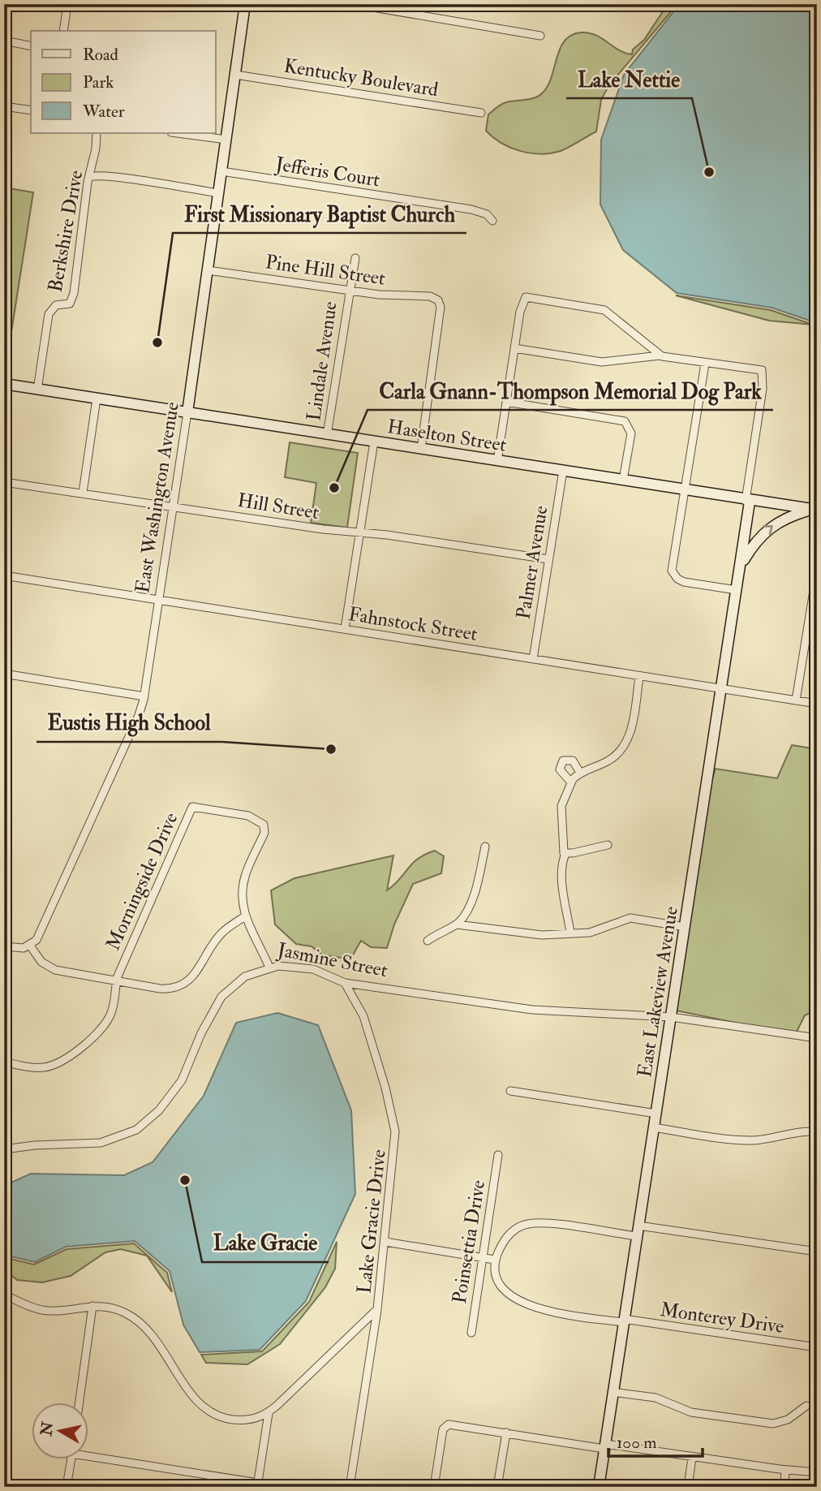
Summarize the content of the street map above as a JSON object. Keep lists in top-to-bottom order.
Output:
{
  "streets": {
    "street": [
      "Kentucky Boulevard",
      "Jefferis Court",
      "Berkshire Drive",
      "Pine Hill Street",
      "Lindale Avenue",
      "Haselton Street",
      "East Washington Avenue",
      "Hill Street",
      "Palmer Avenue",
      "Fahnstock Street",
      "Morningside Drive",
      "Jasmine Street",
      "East Lakeview Avenue",
      "Lake Gracie Drive",
      "Poinsettia Drive",
      "Monterey Drive"
    ]
  },
  "crossings": [
    ["Kentucky Boulevard", "East Washington Avenue"],
    ["Jefferis Court", "East Washington Avenue"],
    ["Berkshire Drive", "Haselton Street"],
    ["Pine Hill Street", "Lindale Avenue"],
    ["Pine Hill Street", "Haselton Street"],
    ["Pine Hill Street", "East Washington Avenue"],
    ["Lindale Avenue", "Haselton Street"],
    ["Haselton Street", "East Washington Avenue"],
    ["Haselton Street", "Palmer Avenue"],
    ["Haselton Street", "East Lakeview Avenue"],
    ["East Washington Avenue", "Hill Street"],
    ["East Washington Avenue", "Fahnstock Street"],
    ["Hill Street", "Palmer Avenue"],
    ["Palmer Avenue", "Fahnstock Street"],
    ["Fahnstock Street", "East Lakeview Avenue"],
    ["Morningside Drive", "Jasmine Street"],
    ["Jasmine Street", "East Lakeview Avenue"],
    ["Jasmine Street", "Lake Gracie Drive"],
    ["East Lakeview Avenue", "Monterey Drive"]
  ],
  "places": [
    "Lake Nettie",
    "First Missionary Baptist Church",
    "Carla Gnann-Thompson Memorial Dog Park",
    "Eustis High School",
    "Lake Gracie"
  ],
  "legend": ["Road", "Park", "Water"],
  "scale_bar": "100 m",
  "north": "left"
}
